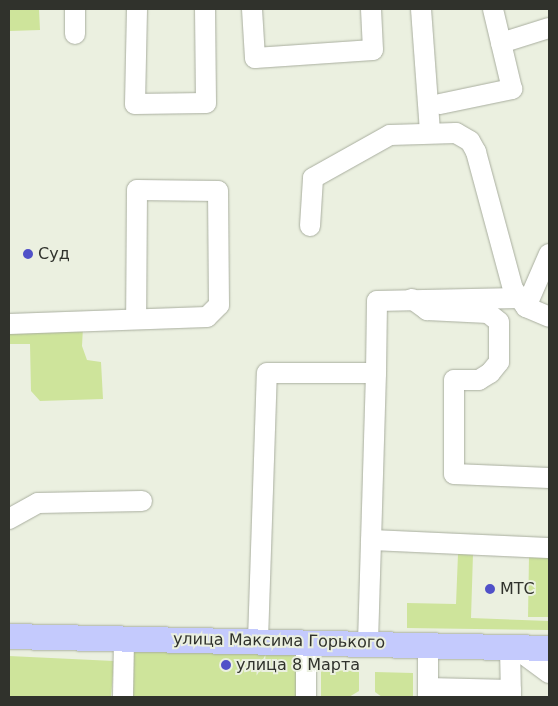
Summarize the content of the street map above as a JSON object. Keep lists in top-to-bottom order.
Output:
{
  "streets": {
    "main road": ["улица Максима Горького"]
  },
  "places": ["Суд", "МТС", "улица 8 Марта"]
}
